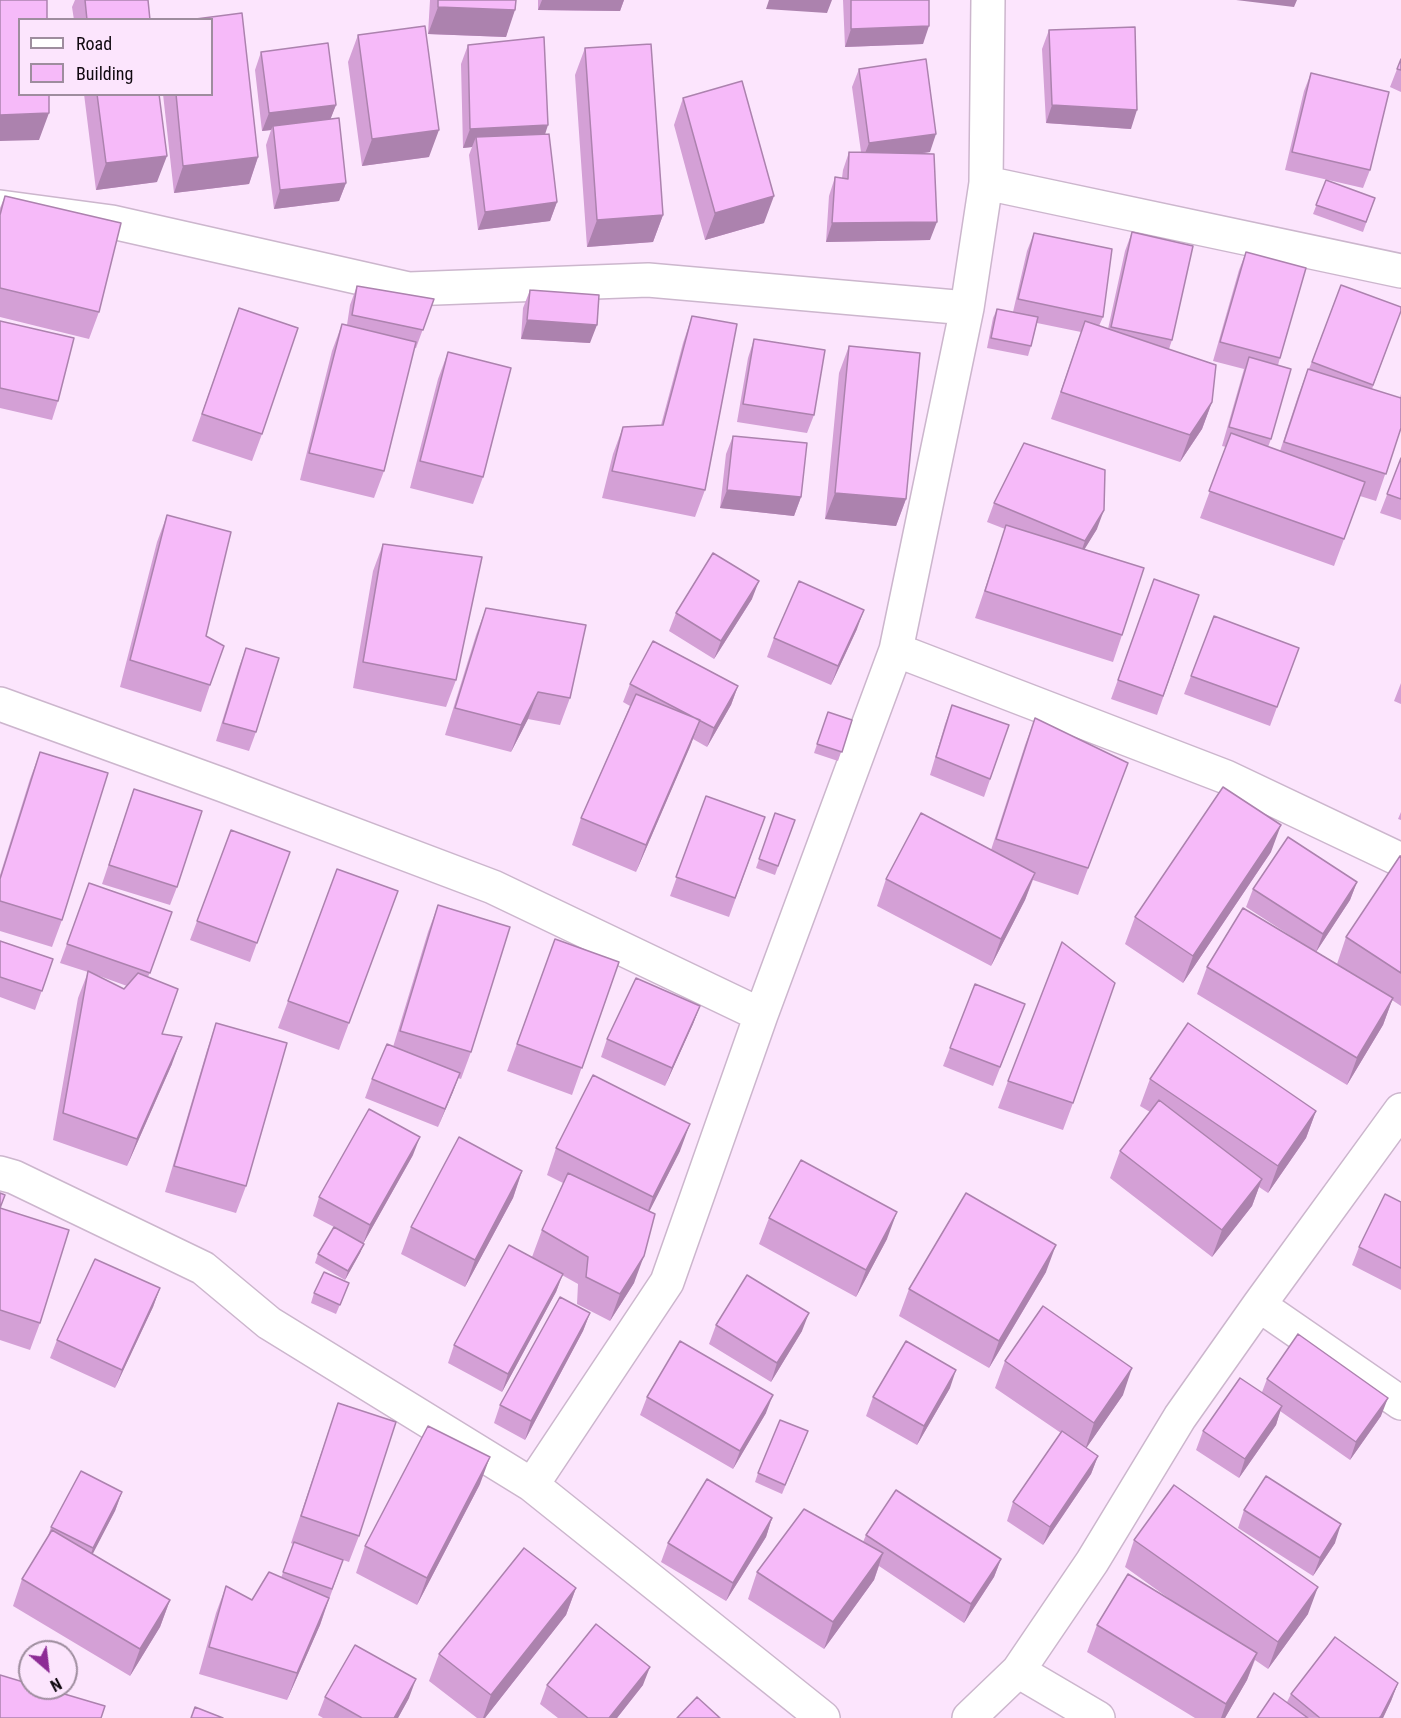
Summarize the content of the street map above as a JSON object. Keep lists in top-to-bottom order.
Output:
{
  "legend": ["Road", "Building"],
  "north": "bottom right"
}
